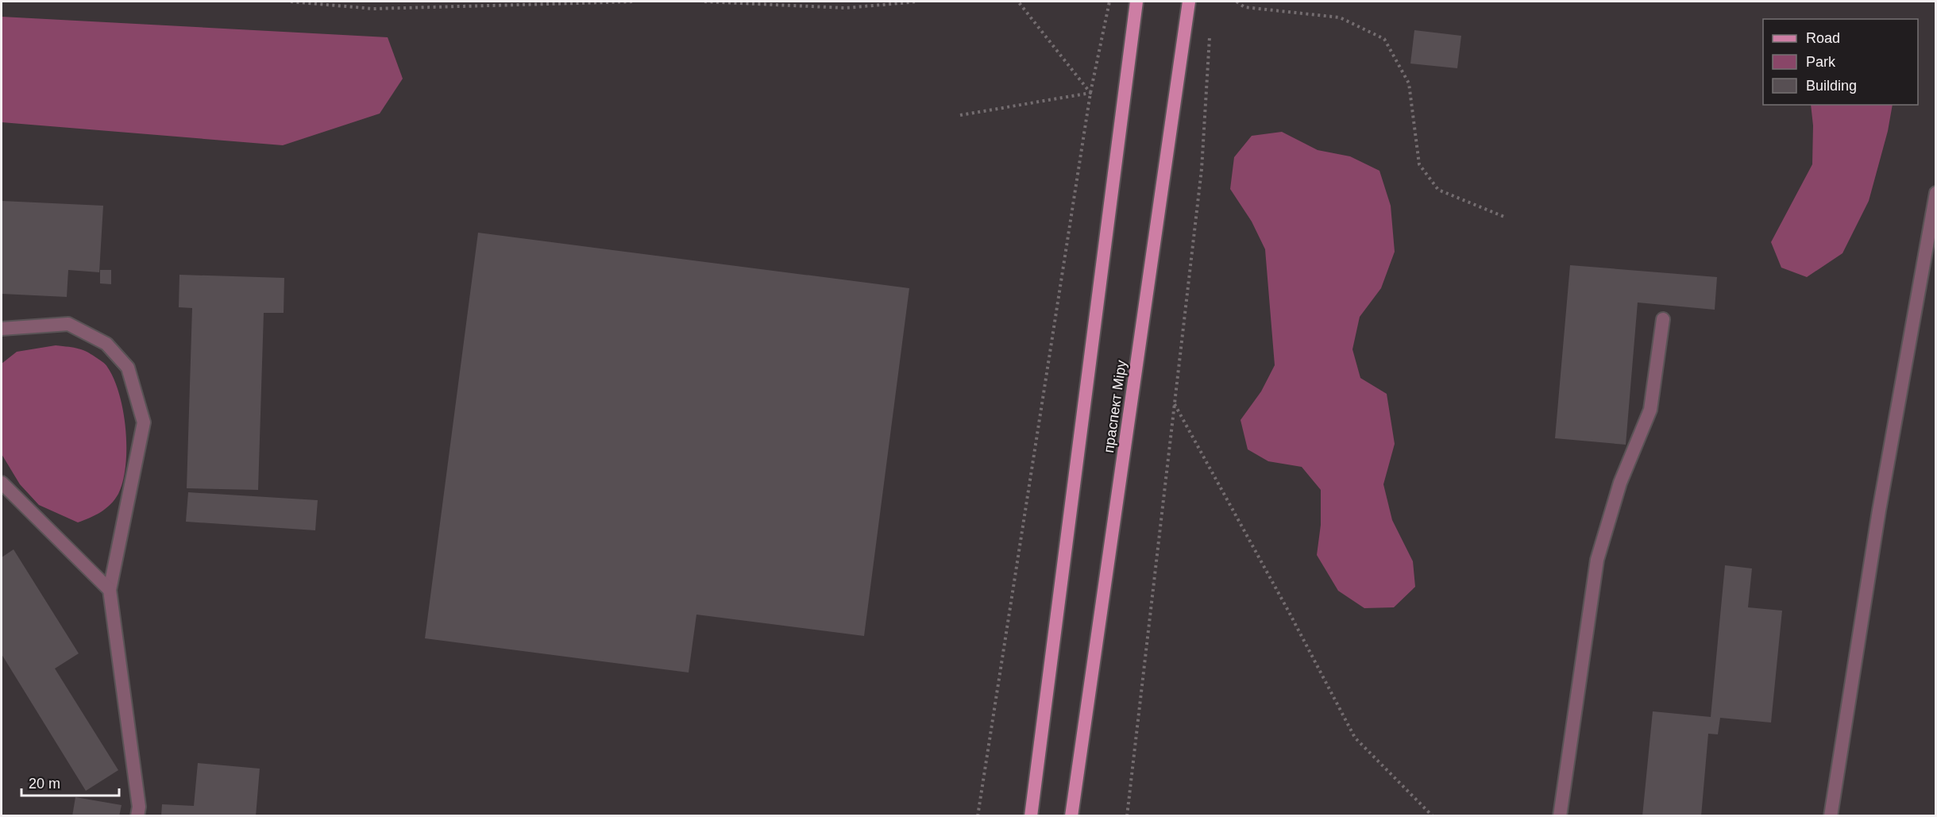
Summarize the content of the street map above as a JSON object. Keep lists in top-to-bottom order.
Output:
{
  "streets": {
    "main road": ["праспект Міру"]
  },
  "legend": ["Road", "Park", "Building"],
  "scale_bar": "20 m"
}
